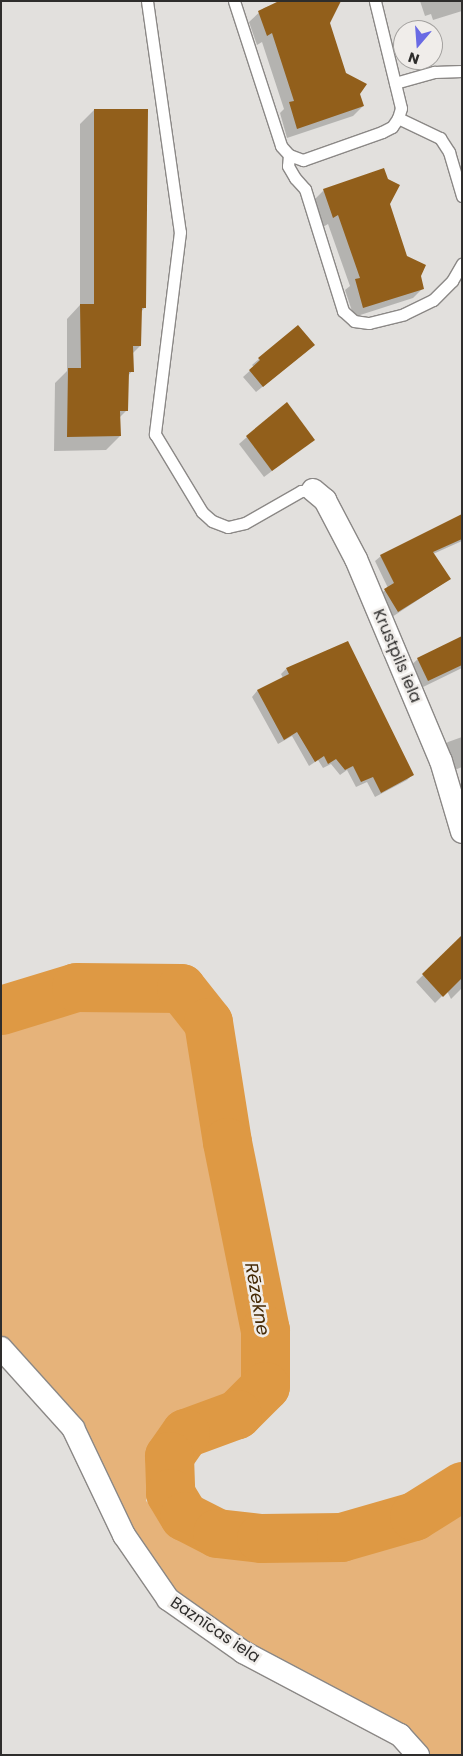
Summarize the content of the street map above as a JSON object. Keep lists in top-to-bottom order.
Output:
{
  "streets": {
    "street": ["Krustpils iela", "Baznīcas iela"]
  },
  "water": ["Rēzekne"],
  "north": "bottom"
}
